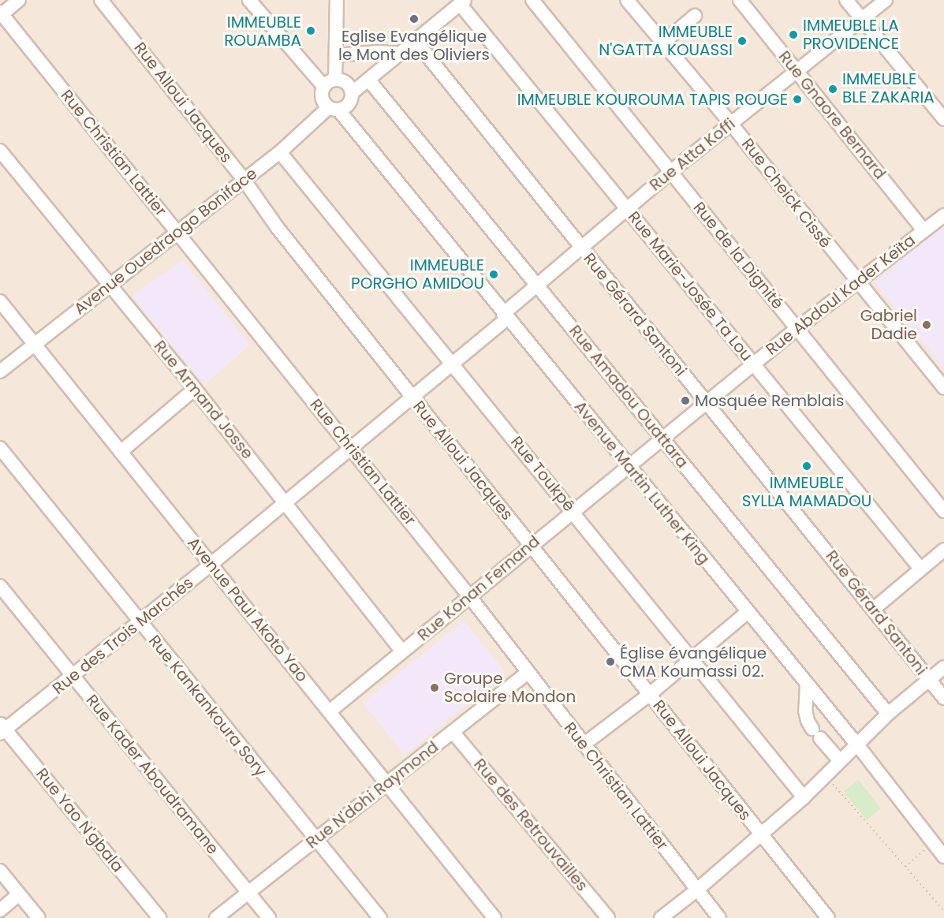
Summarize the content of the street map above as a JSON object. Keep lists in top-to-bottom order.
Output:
{
  "streets": {
    "street": [
      "Rue Alloui Jacques",
      "Rue Gnaore Bernard",
      "Rue Christian Lattier",
      "Rue Atta Koffi",
      "Rue Cheick Cissé",
      "Avenue Ouedraogo Boniface",
      "Rue de la Dignité",
      "Rue Marie-Josée Ta Lou",
      "Rue Abdoul Kader Keïta",
      "Rue Gérard Santoni",
      "Rue Amadou Ouattara",
      "Rue Armand Josse",
      "Rue Toukpê",
      "Avenue Martin Luther King",
      "Rue Konan Fernand",
      "Avenue Paul Akoto Yao",
      "Rue des Trois Marchés",
      "Rue Kankankoura Sory",
      "Rue Kader Aboudramane",
      "Rue N'dohi Raymond",
      "Rue Yao N'gbala",
      "Rue des Retrouvailles"
    ]
  },
  "crossings": [
    ["Rue Alloui Jacques", "Avenue Ouedraogo Boniface"],
    ["Rue Alloui Jacques", "Rue Konan Fernand"],
    ["Rue Alloui Jacques", "Rue des Trois Marchés"],
    ["Rue Gnaore Bernard", "Rue Atta Koffi"],
    ["Rue Gnaore Bernard", "Rue Abdoul Kader Keïta"],
    ["Rue Christian Lattier", "Avenue Ouedraogo Boniface"],
    ["Rue Christian Lattier", "Rue Konan Fernand"],
    ["Rue Christian Lattier", "Rue des Trois Marchés"],
    ["Rue Christian Lattier", "Rue N'dohi Raymond"],
    ["Rue Atta Koffi", "Rue Cheick Cissé"],
    ["Rue Atta Koffi", "Rue de la Dignité"],
    ["Rue Atta Koffi", "Rue Marie-Josée Ta Lou"],
    ["Rue Atta Koffi", "Rue Gérard Santoni"],
    ["Rue Atta Koffi", "Rue Amadou Ouattara"],
    ["Rue Atta Koffi", "Avenue Martin Luther King"],
    ["Rue Atta Koffi", "Rue des Trois Marchés"],
    ["Rue Cheick Cissé", "Rue Abdoul Kader Keïta"],
    ["Avenue Ouedraogo Boniface", "Rue Armand Josse"],
    ["Avenue Ouedraogo Boniface", "Rue Toukpê"],
    ["Avenue Ouedraogo Boniface", "Avenue Martin Luther King"],
    ["Avenue Ouedraogo Boniface", "Avenue Paul Akoto Yao"],
    ["Rue de la Dignité", "Rue Abdoul Kader Keïta"],
    ["Rue Marie-Josée Ta Lou", "Rue Abdoul Kader Keïta"],
    ["Rue Abdoul Kader Keïta", "Rue Gérard Santoni"],
    ["Rue Abdoul Kader Keïta", "Rue Amadou Ouattara"],
    ["Rue Abdoul Kader Keïta", "Avenue Martin Luther King"],
    ["Rue Abdoul Kader Keïta", "Rue Konan Fernand"],
    ["Rue Armand Josse", "Rue Konan Fernand"],
    ["Rue Armand Josse", "Rue des Trois Marchés"],
    ["Rue Toukpê", "Rue Konan Fernand"],
    ["Rue Toukpê", "Rue des Trois Marchés"],
    ["Avenue Martin Luther King", "Rue Konan Fernand"],
    ["Avenue Martin Luther King", "Rue des Trois Marchés"],
    ["Rue Konan Fernand", "Avenue Paul Akoto Yao"],
    ["Avenue Paul Akoto Yao", "Rue des Trois Marchés"],
    ["Avenue Paul Akoto Yao", "Rue N'dohi Raymond"],
    ["Rue des Trois Marchés", "Rue Kankankoura Sory"],
    ["Rue des Trois Marchés", "Rue Kader Aboudramane"],
    ["Rue des Trois Marchés", "Rue Yao N'gbala"],
    ["Rue Kankankoura Sory", "Rue N'dohi Raymond"],
    ["Rue Kader Aboudramane", "Rue N'dohi Raymond"],
    ["Rue N'dohi Raymond", "Rue des Retrouvailles"]
  ],
  "places": [
    "Eglise Evangélique le Mont des Oliviers",
    "IMMEUBLE ROUAMBA",
    "IMMEUBLE LA PROVIDENCE",
    "IMMEUBLE N'GATTA KOUASSI",
    "IMMEUBLE BLE ZAKARIA",
    "IMMEUBLE KOUROUMA TAPIS ROUGE",
    "IMMEUBLE PORGHO AMIDOU",
    "Gabriel Dadie",
    "Mosquée Remblais",
    "IMMEUBLE SYLLA MAMADOU",
    "Église évangélique CMA Koumassi 02.",
    "Groupe Scolaire Mondon"
  ]
}
